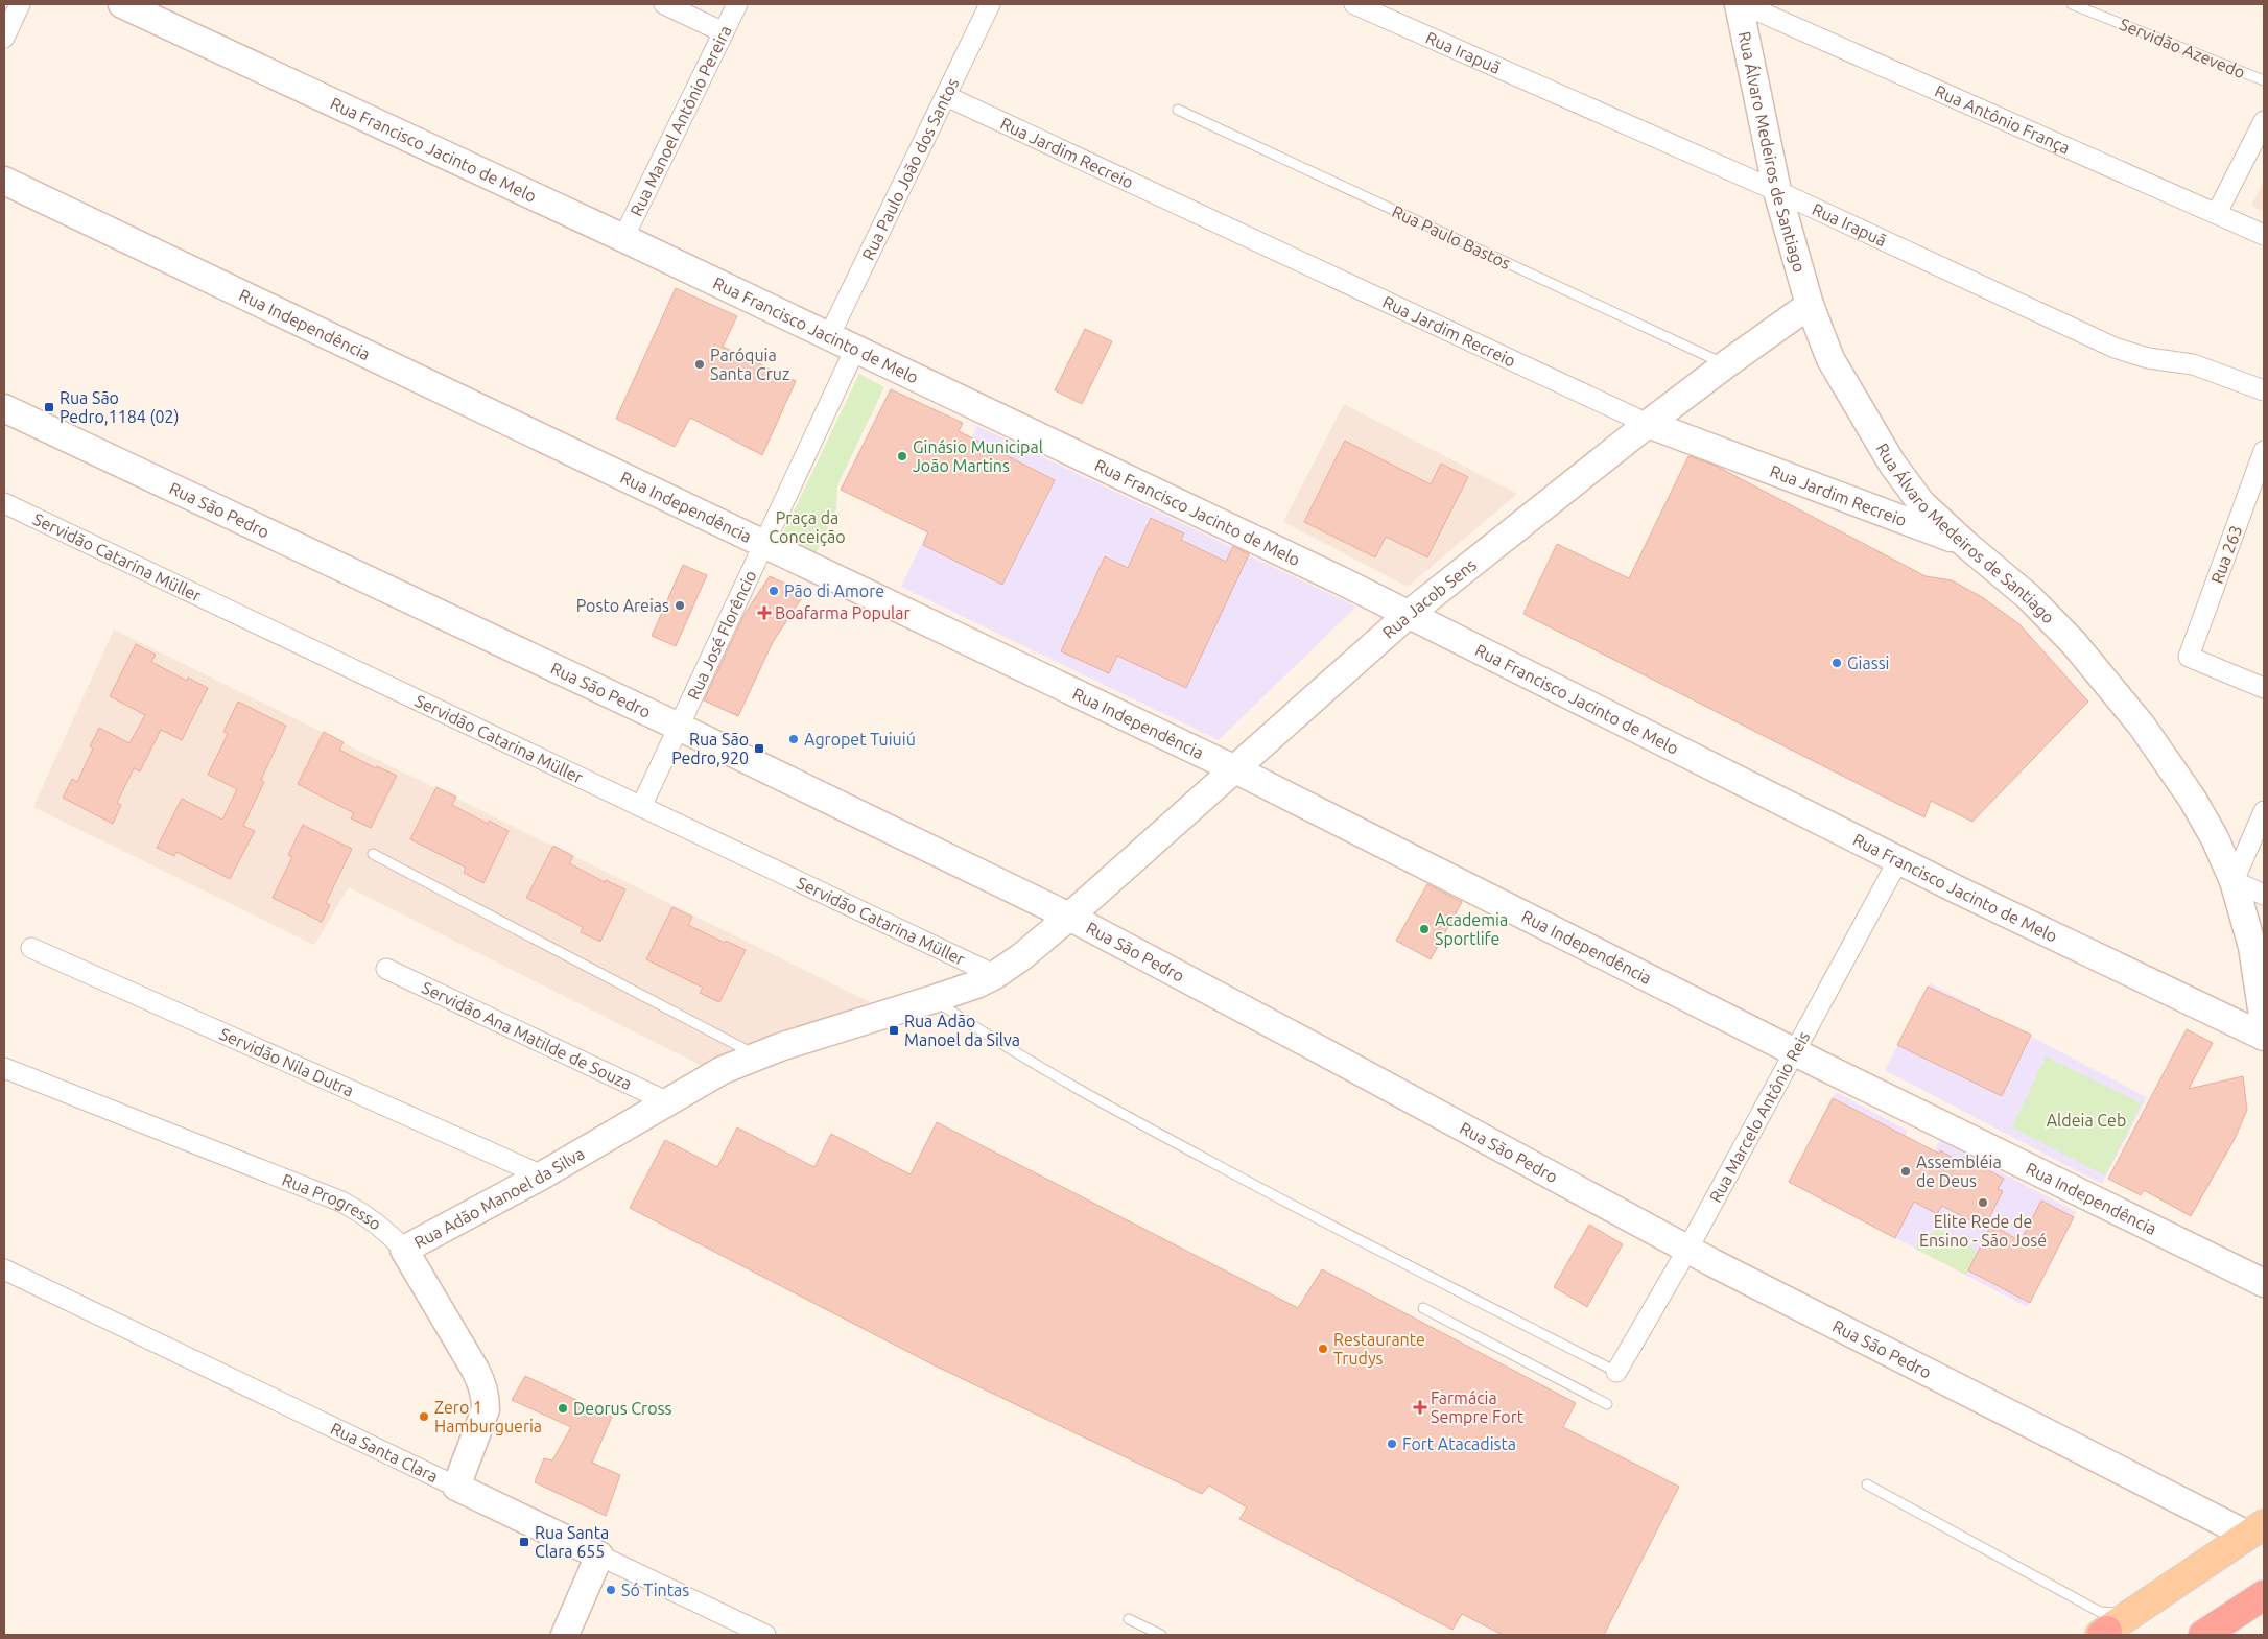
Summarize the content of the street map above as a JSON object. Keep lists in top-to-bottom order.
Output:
{
  "streets": {
    "street": [
      "Rua Irapuã",
      "Rua Antônio França",
      "Rua Manoel Antônio Pereira",
      "Rua Francisco Jacinto de Melo",
      "Rua Álvaro Medeiros de Santiago",
      "Rua Jardim Recreio",
      "Rua Paulo João dos Santos",
      "Rua Independência",
      "Rua São Pedro",
      "Rua 263",
      "Servidão Catarina Müller",
      "Rua Jacob Sens",
      "Rua José Florêncio",
      "Servidão Ana Matilde de Souza",
      "Servidão Nila Dutra",
      "Rua Marcelo Antônio Reis",
      "Rua Adão Manoel da Silva",
      "Rua Progresso",
      "Rua Santa Clara"
    ],
    "lane": ["Servidão Azevedo", "Rua Paulo Bastos"]
  },
  "crossings": [
    ["Rua Irapuã", "Rua Álvaro Medeiros de Santiago"],
    ["Rua Manoel Antônio Pereira", "Rua Francisco Jacinto de Melo"],
    ["Rua Francisco Jacinto de Melo", "Rua Paulo João dos Santos"],
    ["Rua Francisco Jacinto de Melo", "Rua Jacob Sens"],
    ["Rua Francisco Jacinto de Melo", "Rua José Florêncio"],
    ["Rua Francisco Jacinto de Melo", "Rua Marcelo Antônio Reis"],
    ["Rua Álvaro Medeiros de Santiago", "Rua Jardim Recreio"],
    ["Rua Álvaro Medeiros de Santiago", "Rua Jacob Sens"],
    ["Rua Jardim Recreio", "Rua Paulo João dos Santos"],
    ["Rua Jardim Recreio", "Rua Jacob Sens"],
    ["Rua Paulo Bastos", "Rua Jacob Sens"],
    ["Rua Independência", "Rua Jacob Sens"],
    ["Rua Independência", "Rua José Florêncio"],
    ["Rua Independência", "Rua Marcelo Antônio Reis"],
    ["Rua São Pedro", "Rua Jacob Sens"],
    ["Rua São Pedro", "Rua José Florêncio"],
    ["Rua São Pedro", "Rua Marcelo Antônio Reis"],
    ["Rua São Pedro", "Rua Adão Manoel da Silva"],
    ["Servidão Catarina Müller", "Rua José Florêncio"],
    ["Servidão Catarina Müller", "Rua Adão Manoel da Silva"],
    ["Rua Jacob Sens", "Rua Adão Manoel da Silva"],
    ["Servidão Ana Matilde de Souza", "Rua Adão Manoel da Silva"],
    ["Servidão Nila Dutra", "Rua Adão Manoel da Silva"],
    ["Rua Adão Manoel da Silva", "Rua Progresso"],
    ["Rua Progresso", "Rua Santa Clara"]
  ],
  "parks": ["Praça da Conceição", "Aldeia Ceb"],
  "places": {
    "other": [
      "Paróquia Santa Cruz",
      "Ginásio Municipal João Martins",
      "Pão di Amore",
      "Posto Areias",
      "Giassi",
      "Agropet Tuiuiú",
      "Academia Sportlife",
      "Assembléia de Deus",
      "Elite Rede de Ensino - São José",
      "Restaurante Trudys",
      "Deorus Cross",
      "Zero 1 Hamburgueria",
      "Fort Atacadista",
      "Só Tintas"
    ],
    "transit": [
      "Rua São Pedro,1184 (02)",
      "Rua São Pedro,920",
      "Rua Adão Manoel da Silva",
      "Rua Santa Clara 655"
    ],
    "health": ["Boafarma Popular", "Farmácia Sempre Fort"]
  }
}
